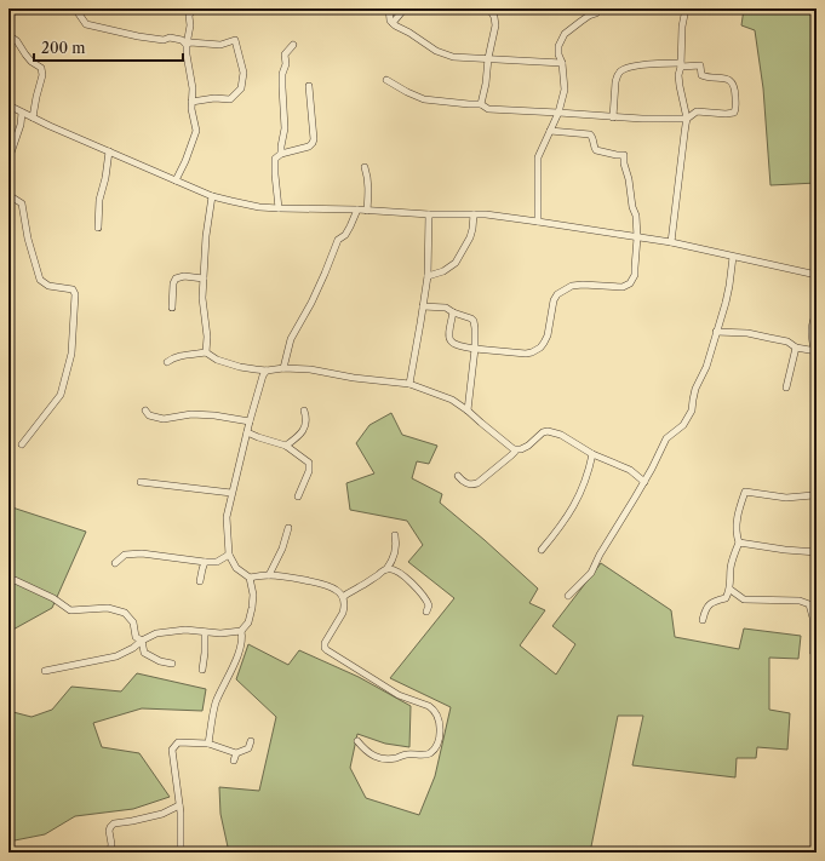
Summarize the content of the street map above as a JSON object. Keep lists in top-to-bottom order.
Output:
{
  "scale_bar": "200 m"
}
